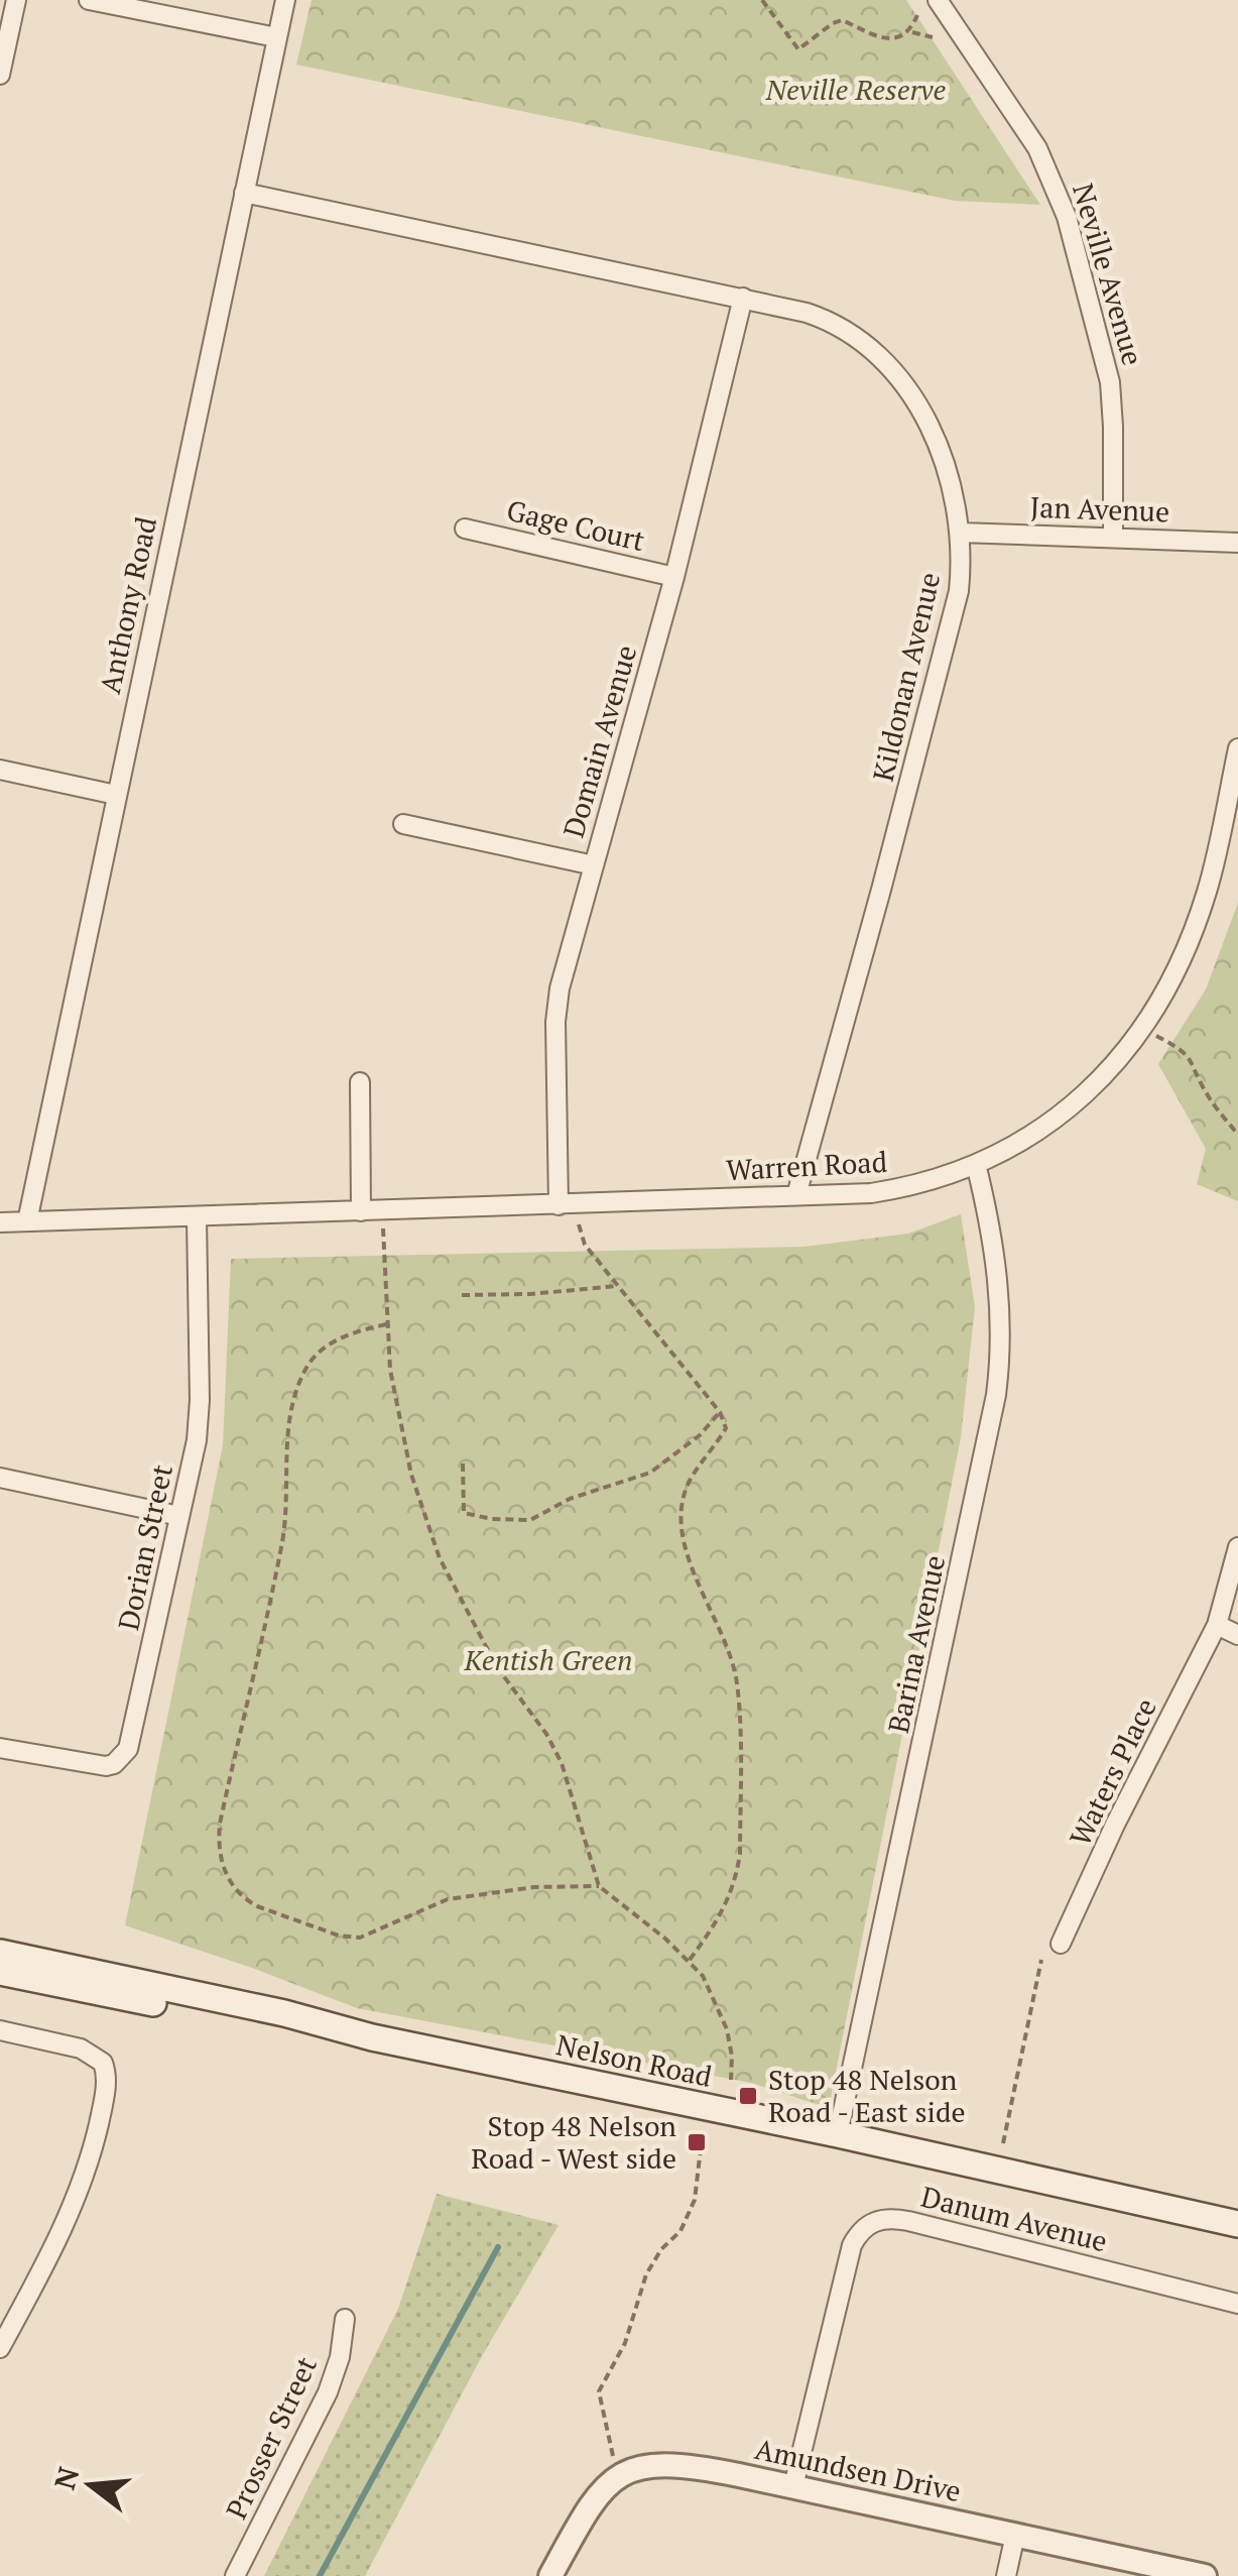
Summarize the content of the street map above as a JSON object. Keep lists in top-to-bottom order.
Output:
{
  "streets": {
    "main road": ["Nelson Road"],
    "street": [
      "Neville Avenue",
      "Jan Avenue",
      "Gage Court",
      "Anthony Road",
      "Kildonan Avenue",
      "Domain Avenue",
      "Warren Road",
      "Dorian Street",
      "Barina Avenue",
      "Waters Place",
      "Danum Avenue",
      "Prosser Street",
      "Amundsen Drive"
    ]
  },
  "crossings": [
    ["Neville Avenue", "Jan Avenue"],
    ["Jan Avenue", "Kildonan Avenue"],
    ["Gage Court", "Domain Avenue"],
    ["Anthony Road", "Kildonan Avenue"],
    ["Anthony Road", "Warren Road"],
    ["Kildonan Avenue", "Domain Avenue"],
    ["Kildonan Avenue", "Warren Road"],
    ["Domain Avenue", "Warren Road"],
    ["Warren Road", "Dorian Street"],
    ["Warren Road", "Barina Avenue"],
    ["Barina Avenue", "Nelson Road"],
    ["Danum Avenue", "Amundsen Drive"]
  ],
  "parks": ["Neville Reserve", "Kentish Green"],
  "places": {
    "transit": ["Stop 48 Nelson Road - East side", "Stop 48 Nelson Road - West side"]
  },
  "north": "left"
}
